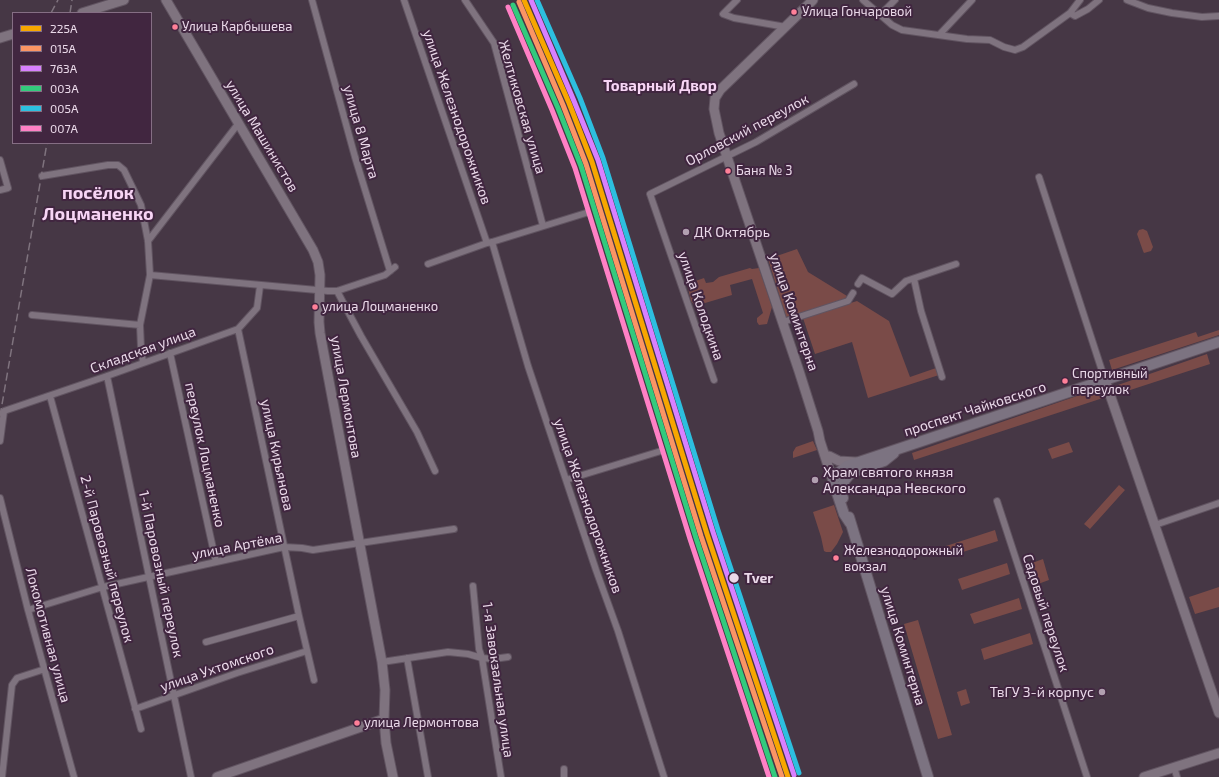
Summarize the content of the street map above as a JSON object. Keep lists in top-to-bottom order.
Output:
{
  "streets": {
    "main road": [
      "улица Машинистов",
      "улица Коминтерна",
      "улица Лермонтова",
      "проспект Чайковского"
    ],
    "street": [
      "Желтиковская улица",
      "улица Железнодорожников",
      "Орловский переулок",
      "улица 8 Марта",
      "улица Колодкина",
      "Складская улица",
      "переулок Лоцманенко",
      "улица Кирьянова",
      "улица Артёма",
      "2-й Паровозный переулок",
      "1-й Паровозный переулок",
      "Садовый переулок",
      "Локомотивная улица",
      "улица Ухтомского",
      "1-я Завокзальная улица"
    ]
  },
  "crossings": [
    ["Орловский переулок", "улица Колодкина"],
    ["Орловский переулок", "улица Коминтерна"],
    ["улица Машинистов", "улица Лермонтова"],
    ["улица Коминтерна", "проспект Чайковского"],
    ["Складская улица", "переулок Лоцманенко"],
    ["Складская улица", "улица Кирьянова"],
    ["Складская улица", "2-й Паровозный переулок"],
    ["Складская улица", "1-й Паровозный переулок"],
    ["улица Лермонтова", "улица Артёма"],
    ["переулок Лоцманенко", "улица Артёма"],
    ["улица Кирьянова", "улица Артёма"],
    ["улица Кирьянова", "улица Ухтомского"],
    ["улица Артёма", "2-й Паровозный переулок"],
    ["улица Артёма", "1-й Паровозный переулок"],
    ["улица Артёма", "Локомотивная улица"],
    ["2-й Паровозный переулок", "улица Ухтомского"],
    ["1-й Паровозный переулок", "улица Ухтомского"]
  ],
  "districts": ["Товарный Двор", "посёлок Лоцманенко"],
  "places": [
    "Улица Гончаровой",
    "Улица Карбышева",
    "Баня № 3",
    "ДК Октябрь",
    "улица Лоцманенко",
    "Спортивный переулок",
    "Храм святого князя Александра Невского",
    "Железнодорожный вокзал",
    "Tver",
    "ТвГУ 3-й корпус",
    "улица Лермонтова"
  ],
  "lines": [
    "transit line 225А",
    "transit line 763А",
    "transit line 005А",
    "transit line 015А",
    "transit line 003А",
    "transit line 007А"
  ],
  "legend": [
    "225А",
    "015А",
    "763А",
    "003А",
    "005А",
    "007А"
  ]
}
